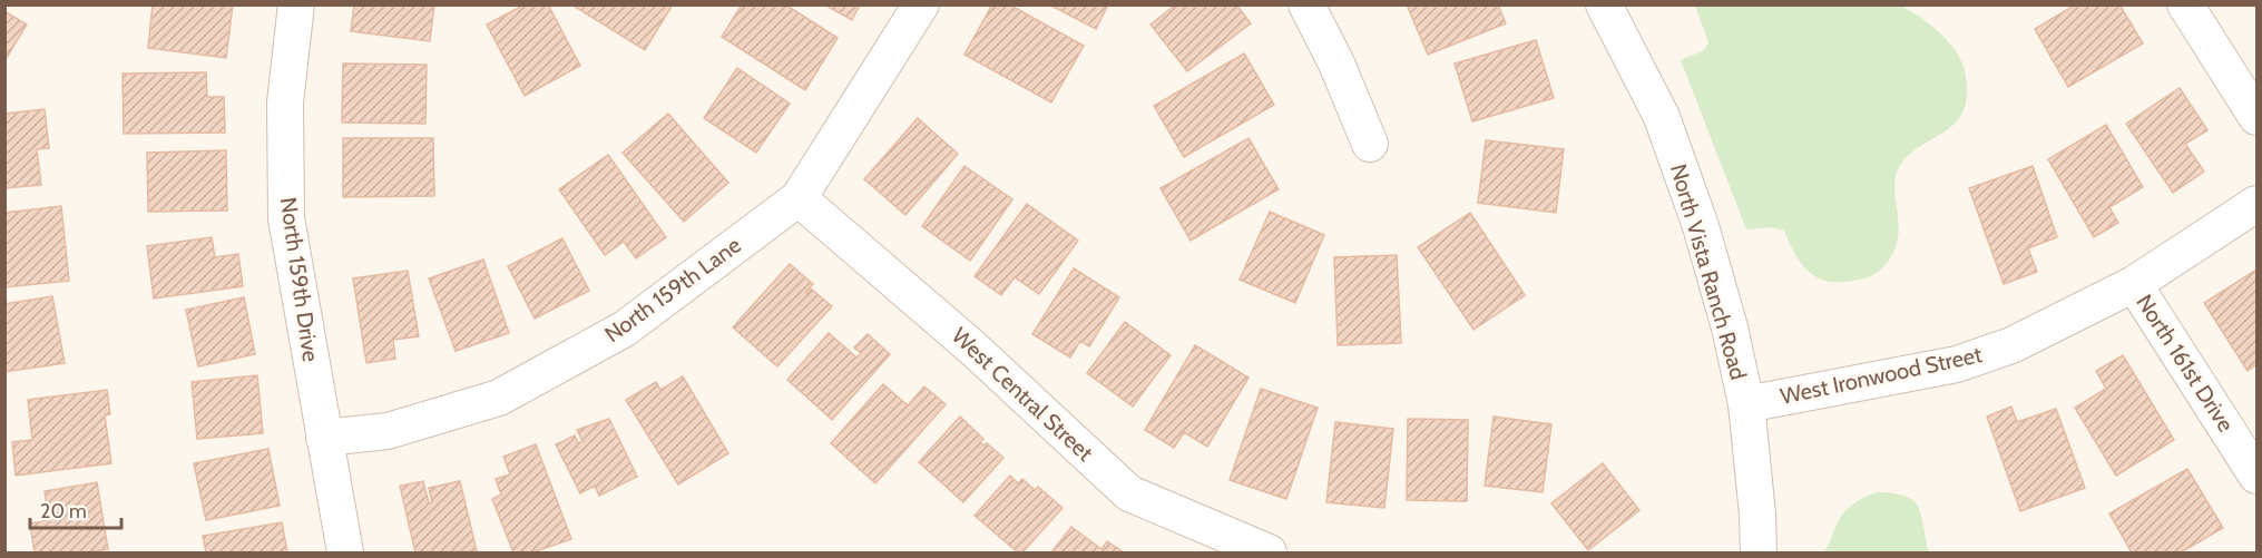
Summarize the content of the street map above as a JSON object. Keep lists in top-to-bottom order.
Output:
{
  "streets": {
    "street": [
      "North Vista Ranch Road",
      "North 159th Drive",
      "North 159th Lane",
      "North 161st Drive",
      "West Ironwood Street",
      "West Central Street"
    ]
  },
  "crossings": [
    ["North Vista Ranch Road", "West Ironwood Street"],
    ["North 159th Drive", "North 159th Lane"],
    ["North 159th Lane", "West Central Street"],
    ["North 161st Drive", "West Ironwood Street"]
  ],
  "scale_bar": "20 m"
}
